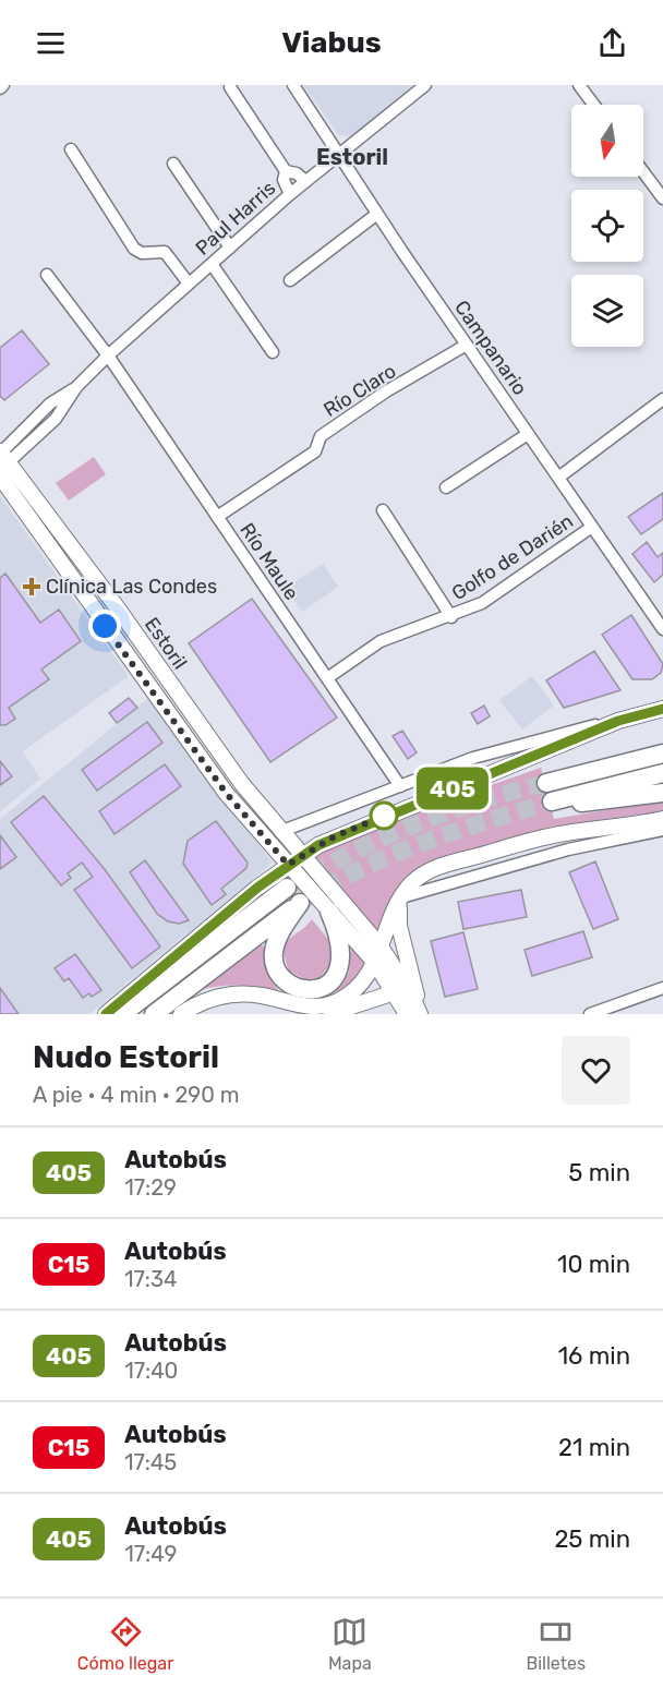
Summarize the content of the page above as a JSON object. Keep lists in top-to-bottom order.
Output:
{
  "streets": {
    "main road": ["Estoril"],
    "street": [
      "Paul Harris",
      "Campanario",
      "Río Claro",
      "Golfo de Darién",
      "Río Maule"
    ]
  },
  "crossings": [
    ["Paul Harris", "Campanario"],
    ["Paul Harris", "Río Maule"],
    ["Paul Harris", "Estoril"],
    ["Campanario", "Río Claro"],
    ["Campanario", "Golfo de Darién"],
    ["Río Claro", "Río Maule"],
    ["Golfo de Darién", "Río Maule"]
  ],
  "districts": ["Estoril"],
  "places": {
    "health": ["Clínica Las Condes"]
  },
  "lines": ["bus line 405"],
  "north": "bottom",
  "page": {
    "header": "Viabus",
    "on_map": "405",
    "heading": ["Nudo Estoril", "A pie · 4 min · 290 m"],
    "list": [
      {
        "mark": "405",
        "name": "Autobús",
        "note": "17:29",
        "value": "5 min"
      },
      {
        "mark": "C15",
        "name": "Autobús",
        "note": "17:34",
        "value": "10 min"
      },
      {
        "mark": "405",
        "name": "Autobús",
        "note": "17:40",
        "value": "16 min"
      },
      {
        "mark": "C15",
        "name": "Autobús",
        "note": "17:45",
        "value": "21 min"
      },
      {
        "mark": "405",
        "name": "Autobús",
        "note": "17:49",
        "value": "25 min"
      }
    ],
    "tabs": ["Cómo llegar", "Mapa", "Billetes"]
  }
}
